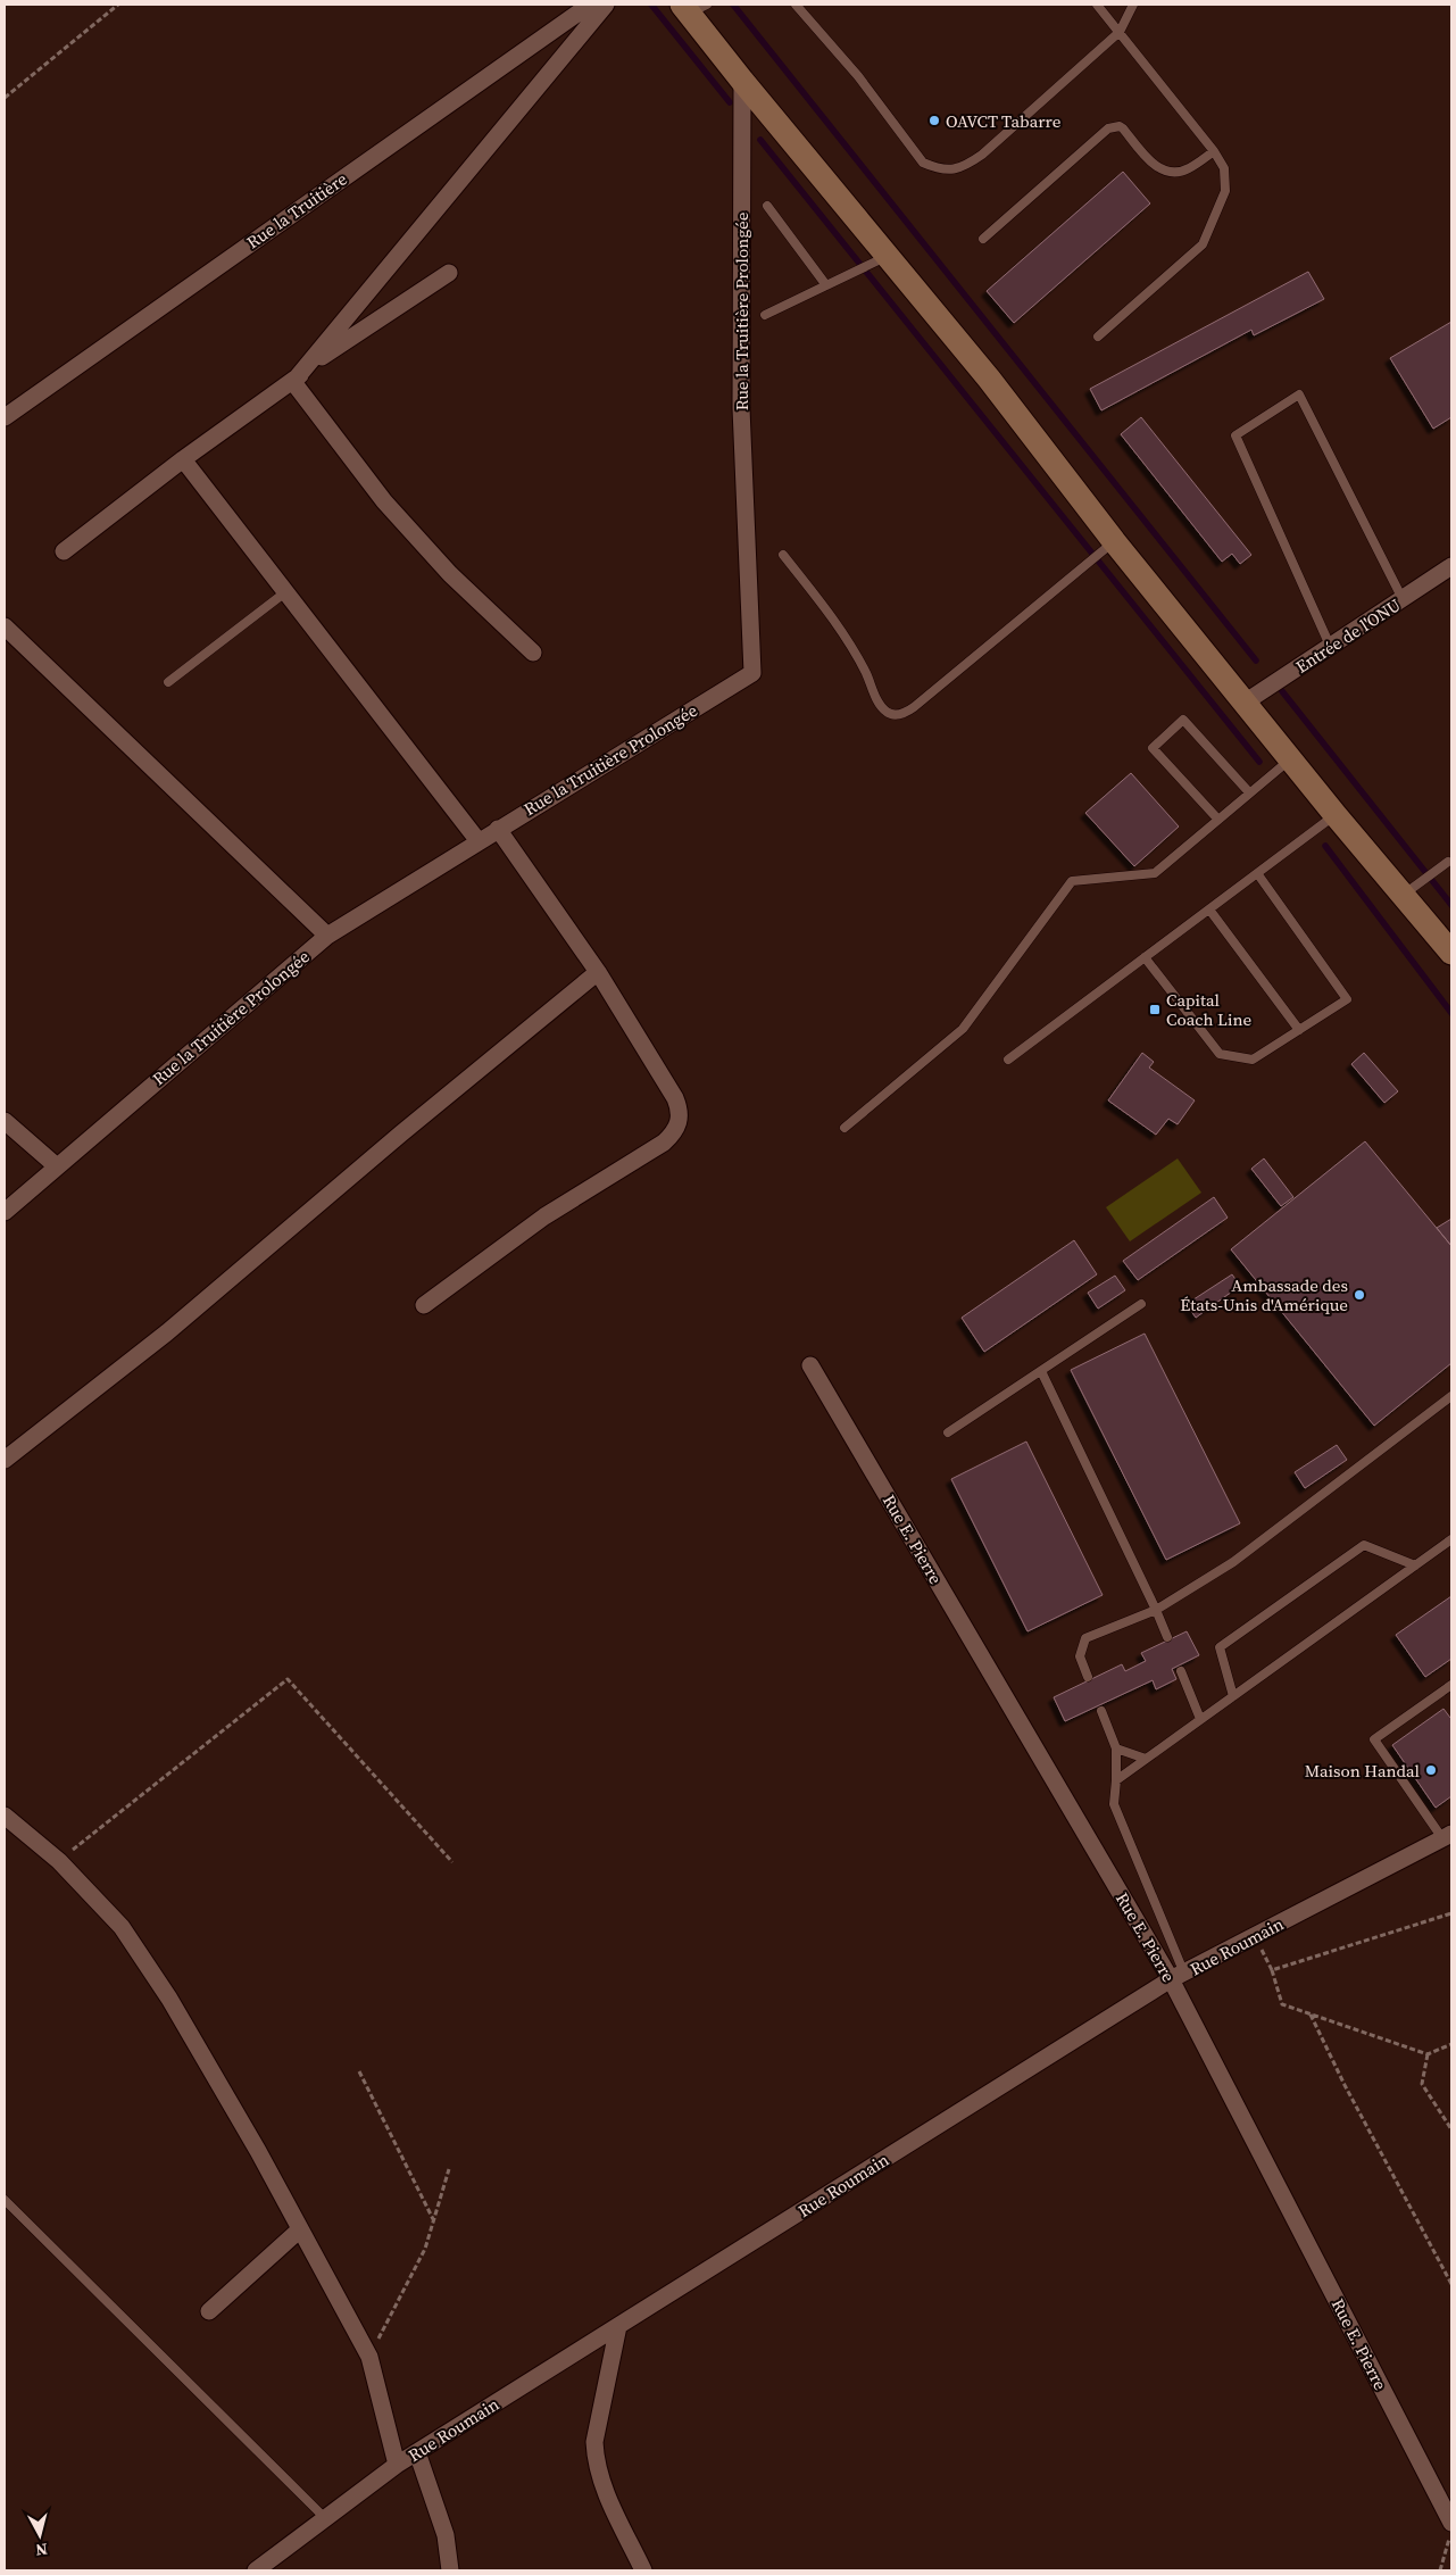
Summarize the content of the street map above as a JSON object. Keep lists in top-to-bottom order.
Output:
{
  "streets": {
    "street": [
      "Rue la Truitière",
      "Rue la Truitière Prolongée",
      "Entrée de l'ONU",
      "Rue E. Pierre",
      "Rue Roumain"
    ]
  },
  "crossings": [
    ["Rue E. Pierre", "Rue Roumain"]
  ],
  "places": {
    "other": ["OAVCT Tabarre", "Ambassade des États-Unis d'Amérique", "Maison Handal"],
    "transit": ["Capital Coach Line"]
  },
  "north": "bottom"
}
